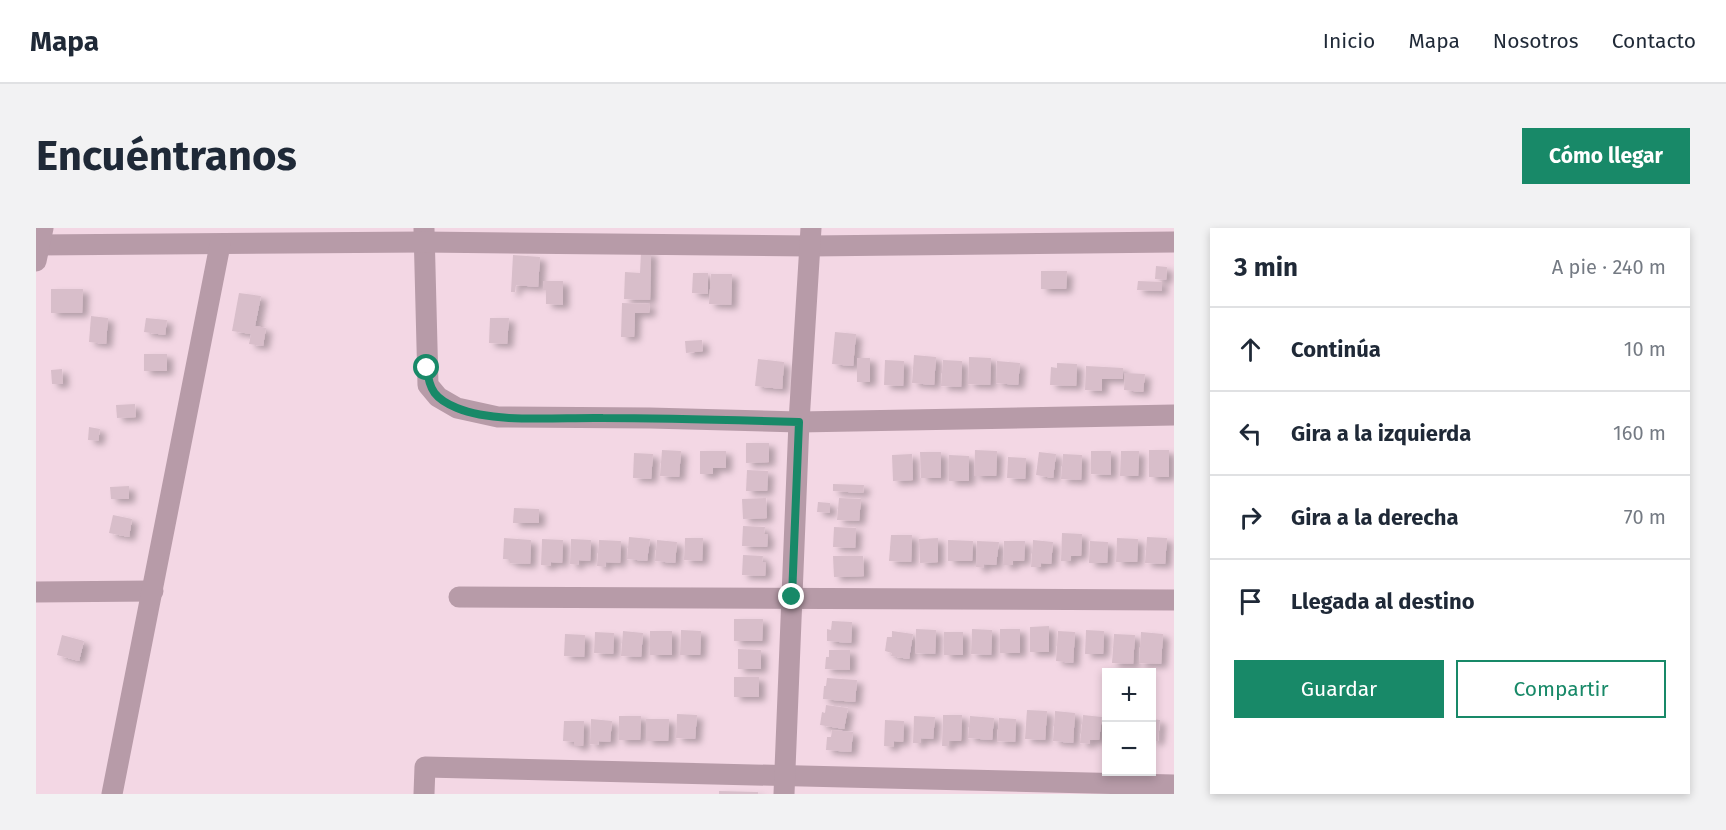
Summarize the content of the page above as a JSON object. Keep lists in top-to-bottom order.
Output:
{
  "page": {
    "header": "Mapa",
    "nav": [
      "Inicio",
      "Mapa",
      "Nosotros",
      "Contacto"
    ],
    "buttons": [
      "Cómo llegar",
      ["Guardar", "Compartir"]
    ],
    "title": "Encuéntranos",
    "heading": ["3 min", "A pie · 240 m"],
    "list": [
      ["Continúa", "10 m"],
      ["Gira a la izquierda", "160 m"],
      ["Gira a la derecha", "70 m"],
      "Llegada al destino"
    ],
    "map_buttons": ["+", "−"]
  }
}
